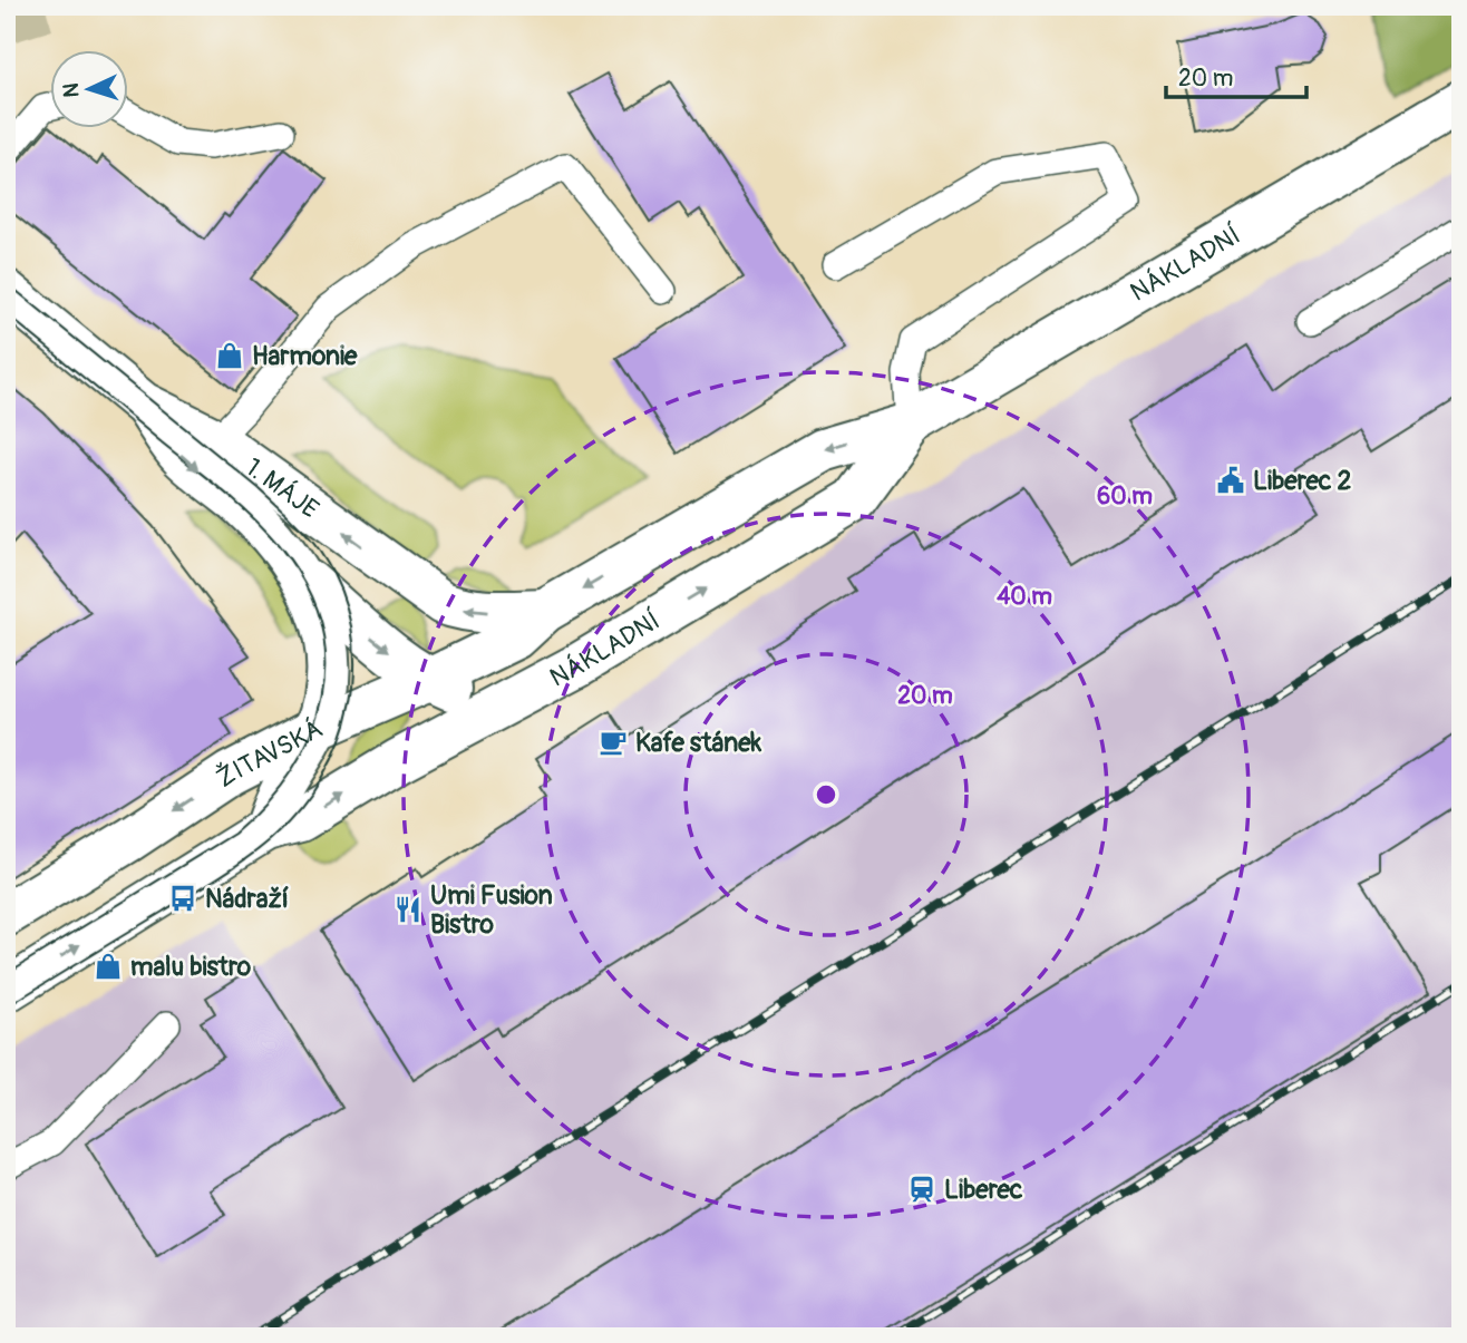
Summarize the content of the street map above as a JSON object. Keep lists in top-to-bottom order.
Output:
{
  "streets": {
    "street": ["NÁKLADNÍ", "1. MÁJE", "ŽITAVSKÁ"]
  },
  "crossings": [
    ["NÁKLADNÍ", "1. MÁJE"],
    ["NÁKLADNÍ", "ŽITAVSKÁ"],
    ["1. MÁJE", "ŽITAVSKÁ"]
  ],
  "places": {
    "shop": ["Harmonie", "malu bistro"],
    "public building": ["Liberec 2"],
    "cafe": ["Kafe stánek"],
    "bus stop": ["Nádraží"],
    "restaurant": ["Umi Fusion Bistro"],
    "station": ["Liberec"]
  },
  "scale_bar": "20 m",
  "north": "left",
  "rings": ["60 m", "40 m", "20 m"]
}
